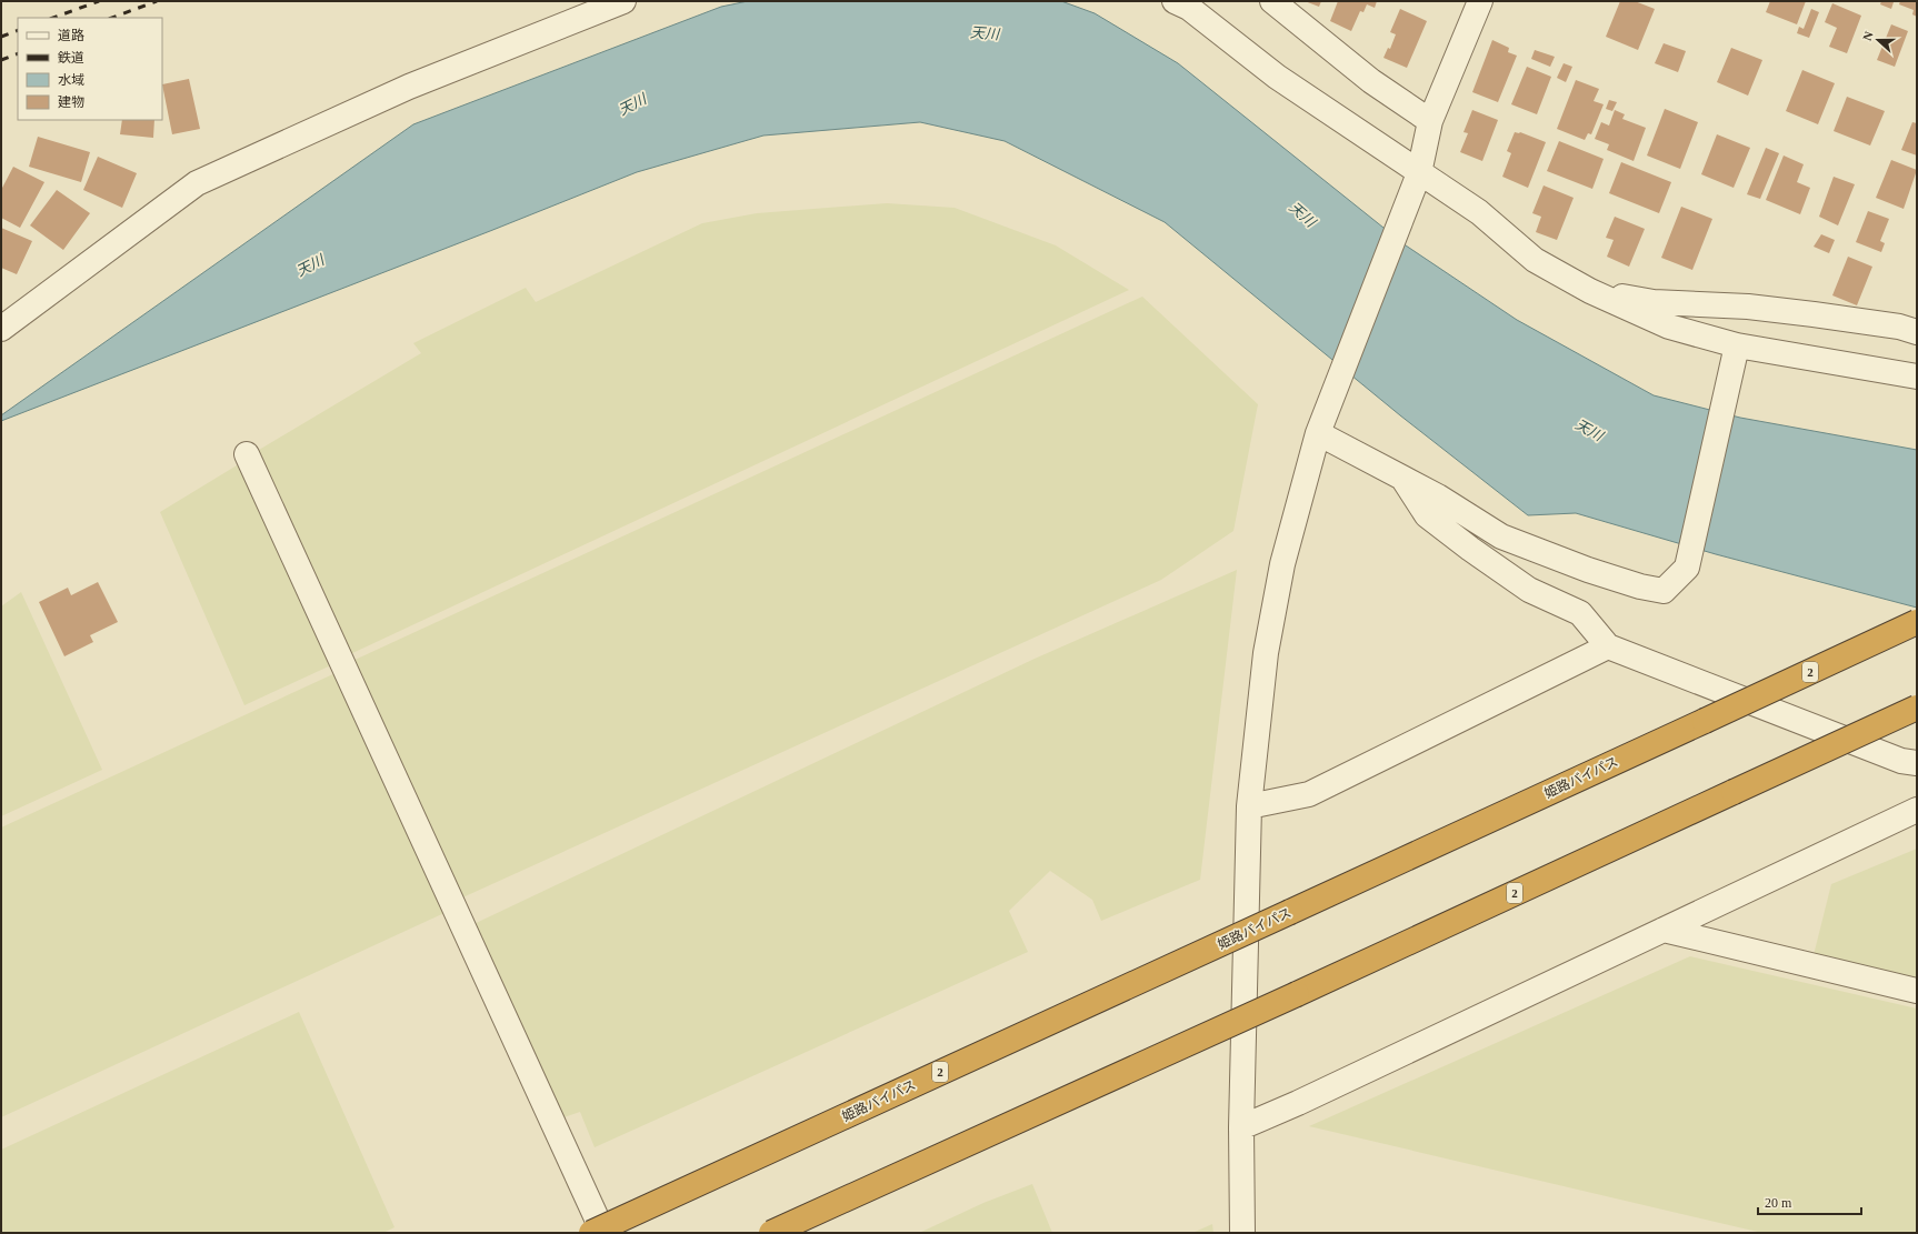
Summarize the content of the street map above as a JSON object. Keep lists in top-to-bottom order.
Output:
{
  "streets": {
    "highway": ["2", "姫路バイパス"]
  },
  "water": ["天川"],
  "legend": [
    "道路",
    "鉄道",
    "水域",
    "建物"
  ],
  "scale_bar": "20 m",
  "north": "left"
}
